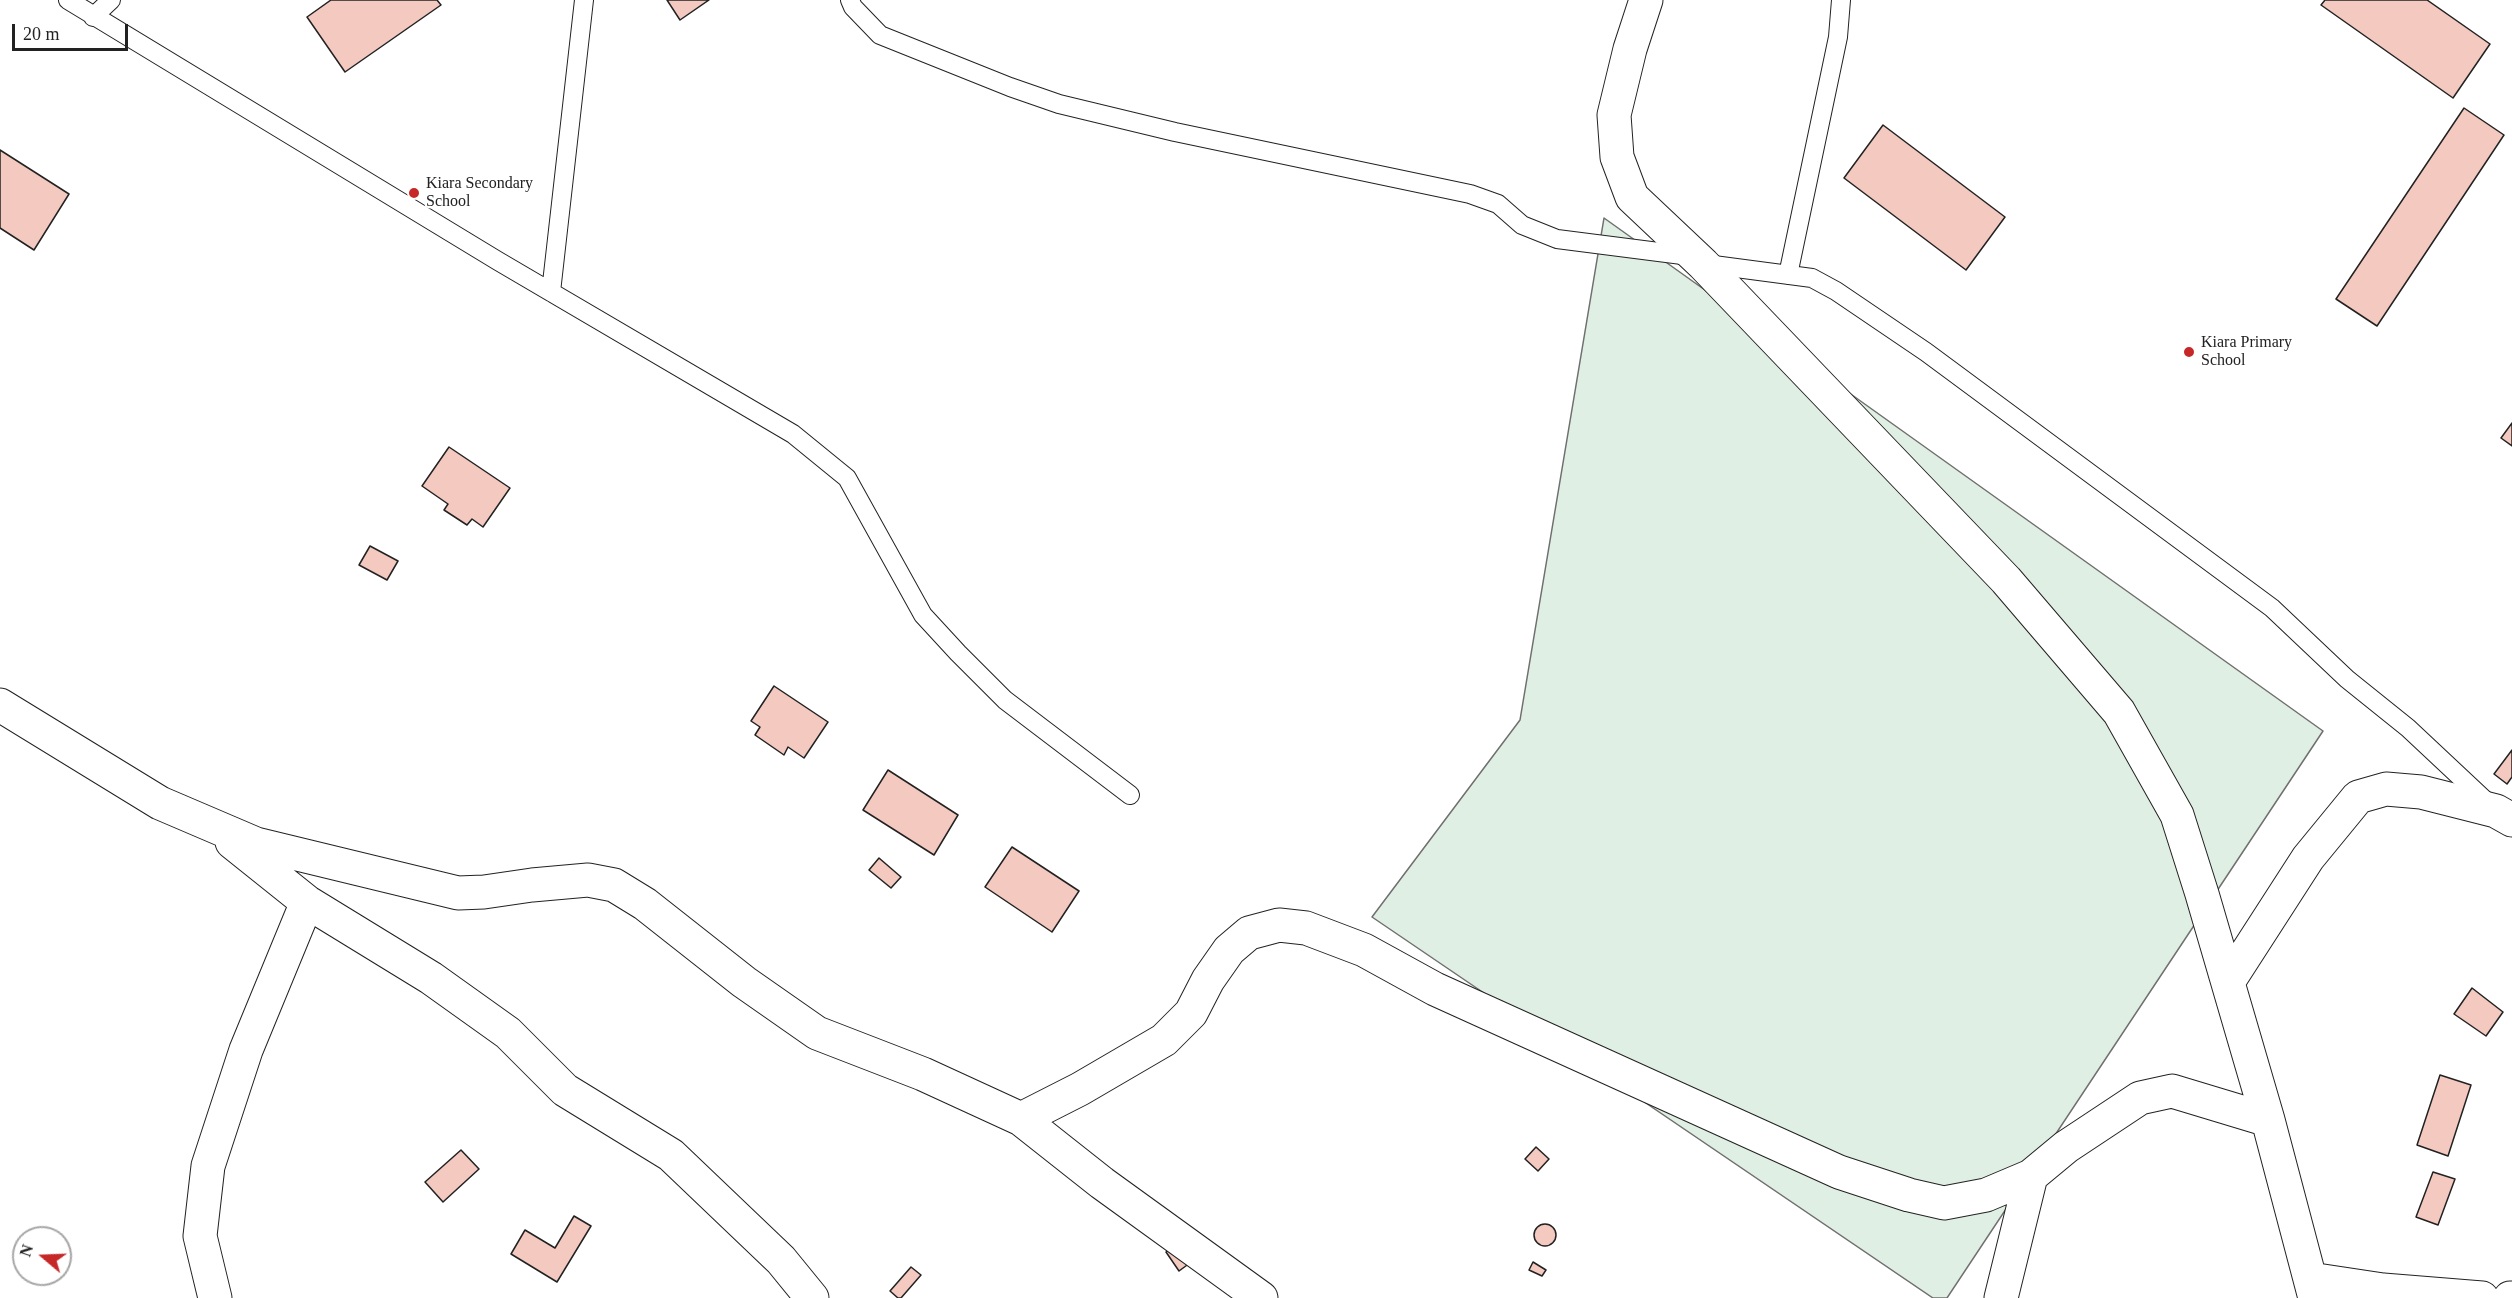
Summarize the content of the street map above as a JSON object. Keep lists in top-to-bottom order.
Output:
{
  "places": ["Kiara Secondary School", "Kiara Primary School"],
  "scale_bar": "20 m",
  "north": "left"
}
